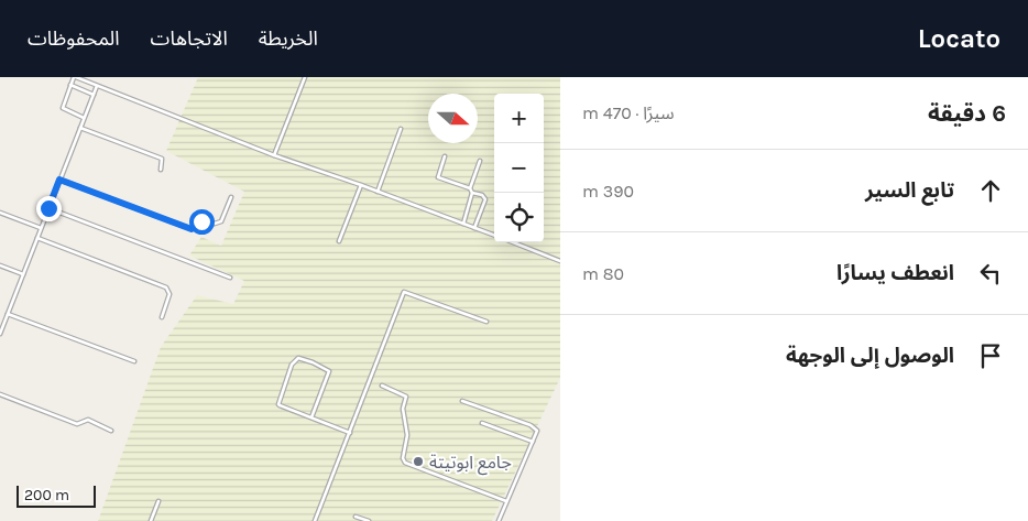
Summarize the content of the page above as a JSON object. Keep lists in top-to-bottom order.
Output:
{
  "places": ["جامع ابوتيتة"],
  "scale_bar": "200 m",
  "north": "right",
  "page": {
    "header": "Locato",
    "nav": ["الخريطة", "الاتجاهات", "المحفوظات"],
    "heading": ["6 دقيقة", "سيرًا · 470 m"],
    "map_buttons": ["+", "−"],
    "list": [
      ["تابع السير", "390 m"],
      ["انعطف يسارًا", "80 m"],
      "الوصول إلى الوجهة"
    ],
    "scale": "200 m"
  }
}
